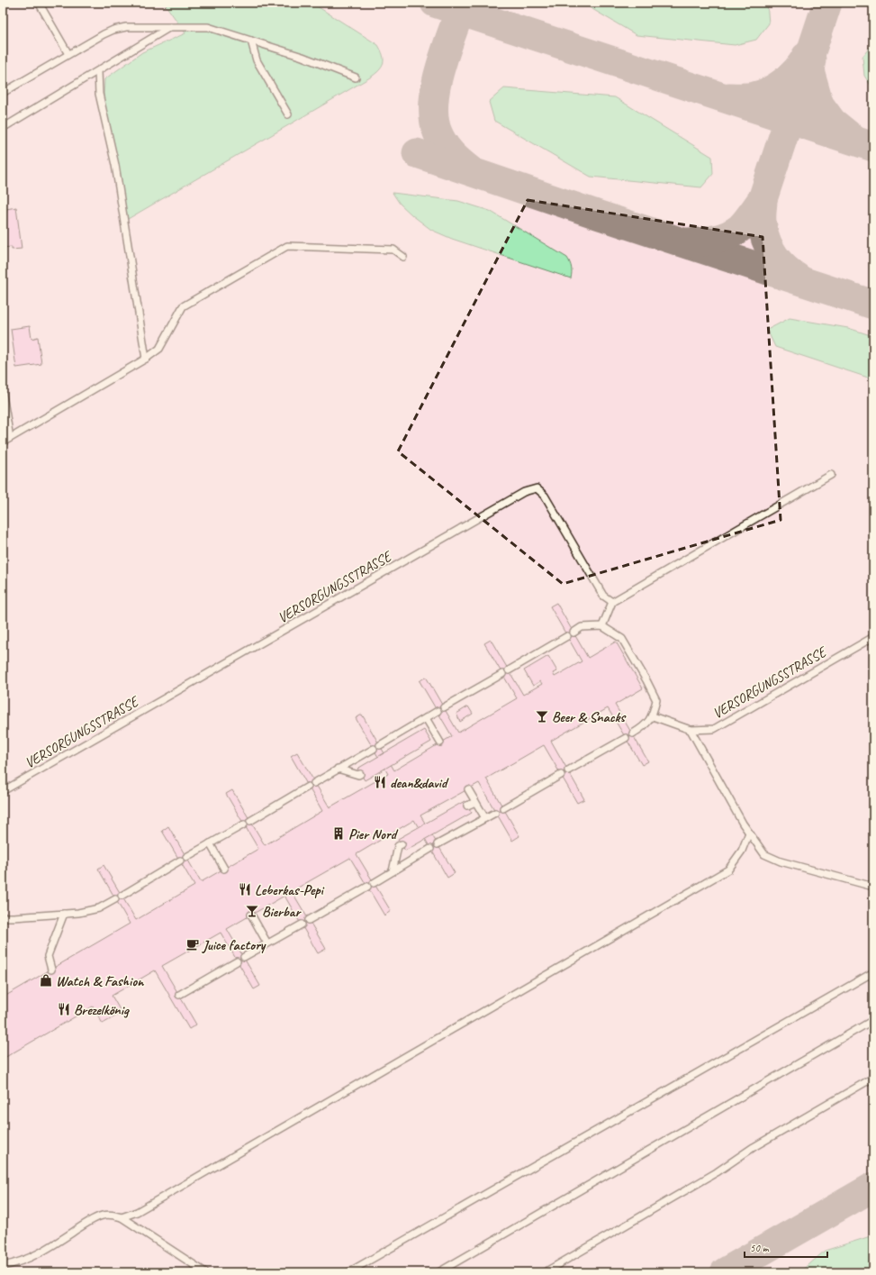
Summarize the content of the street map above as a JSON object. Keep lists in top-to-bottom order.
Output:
{
  "streets": {
    "lane": ["VERSORGUNGSSTRASSE"]
  },
  "places": {
    "bar": ["Beer & Snacks", "Bierbar"],
    "restaurant": ["dean&david", "Leberkas-Pepi", "Brezelkönig"],
    "building": ["Pier Nord"],
    "cafe": ["Juice factory"],
    "shop": ["Watch & Fashion"]
  },
  "scale_bar": "50 m"
}
